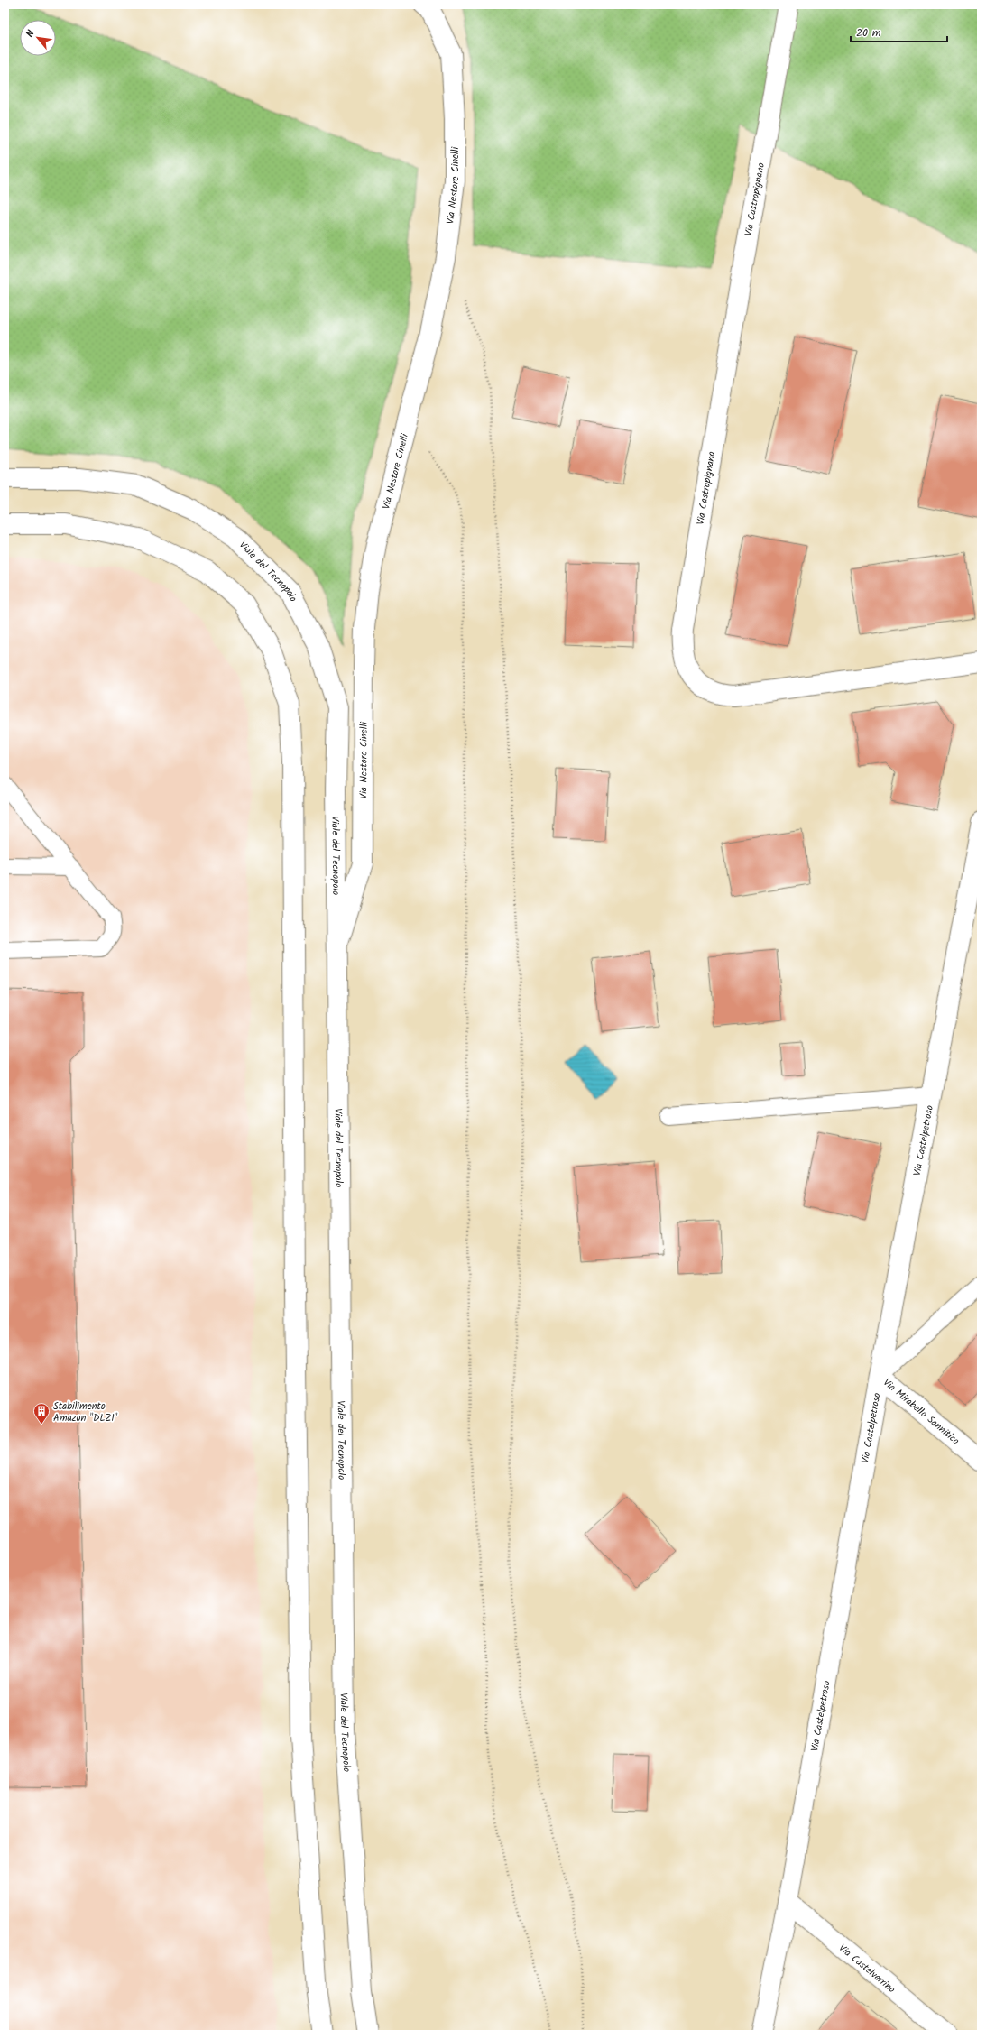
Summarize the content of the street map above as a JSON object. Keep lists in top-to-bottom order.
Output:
{
  "streets": {
    "street": [
      "Via Nestore Cinelli",
      "Via Castropignano",
      "Viale del Tecnopolo",
      "Via Castelpetroso",
      "Via Mirabello Sannitico",
      "Via Castelverrino"
    ]
  },
  "crossings": [
    ["Via Nestore Cinelli", "Viale del Tecnopolo"],
    ["Via Castelpetroso", "Via Mirabello Sannitico"],
    ["Via Castelpetroso", "Via Castelverrino"]
  ],
  "places": {
    "building": ["Stabilimento Amazon \"DLZ1\""]
  },
  "scale_bar": "20 m",
  "north": "top left"
}
